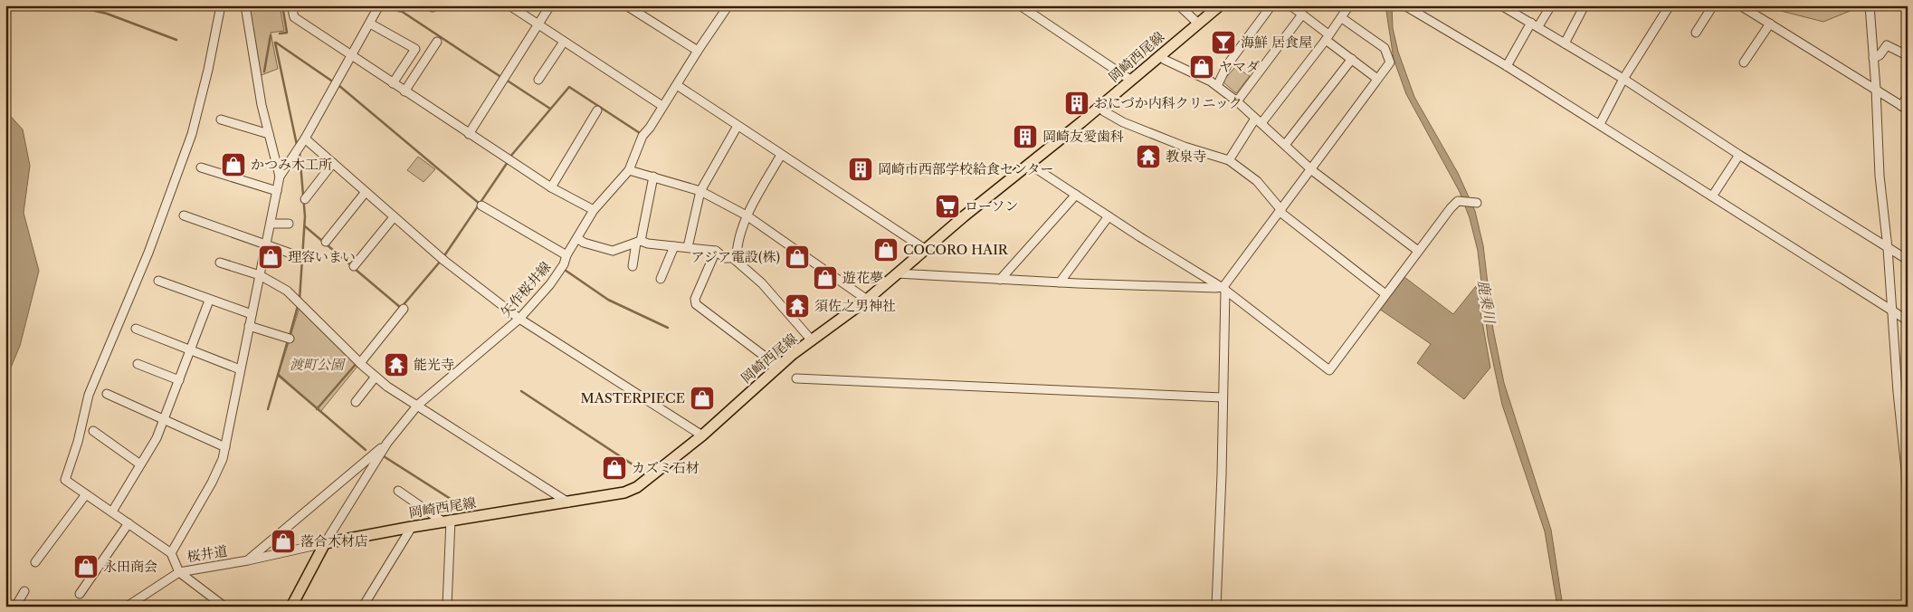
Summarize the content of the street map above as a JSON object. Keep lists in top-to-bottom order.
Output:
{
  "streets": {
    "main road": ["岡崎西尾線"],
    "street": ["矢作桜井線", "桜井道"]
  },
  "crossings": [
    ["岡崎西尾線", "矢作桜井線"],
    ["岡崎西尾線", "桜井道"],
    ["矢作桜井線", "桜井道"]
  ],
  "water": ["鹿乗川"],
  "parks": ["渡町公園"],
  "places": {
    "bar": ["海鮮 居食屋"],
    "shop": [
      "ヤマダ",
      "かつみ木工所",
      "COCORO HAIR",
      "理容いまい",
      "アジア電設(株)",
      "遊花夢",
      "MASTERPIECE",
      "カズミ石材",
      "落合木材店",
      "永田商会"
    ],
    "building": ["おにづか内科クリニック", "岡崎友愛歯科", "岡崎市西部学校給食センター"],
    "temple": ["教泉寺", "須佐之男神社", "能光寺"],
    "supermarket": ["ローソン"]
  }
}
